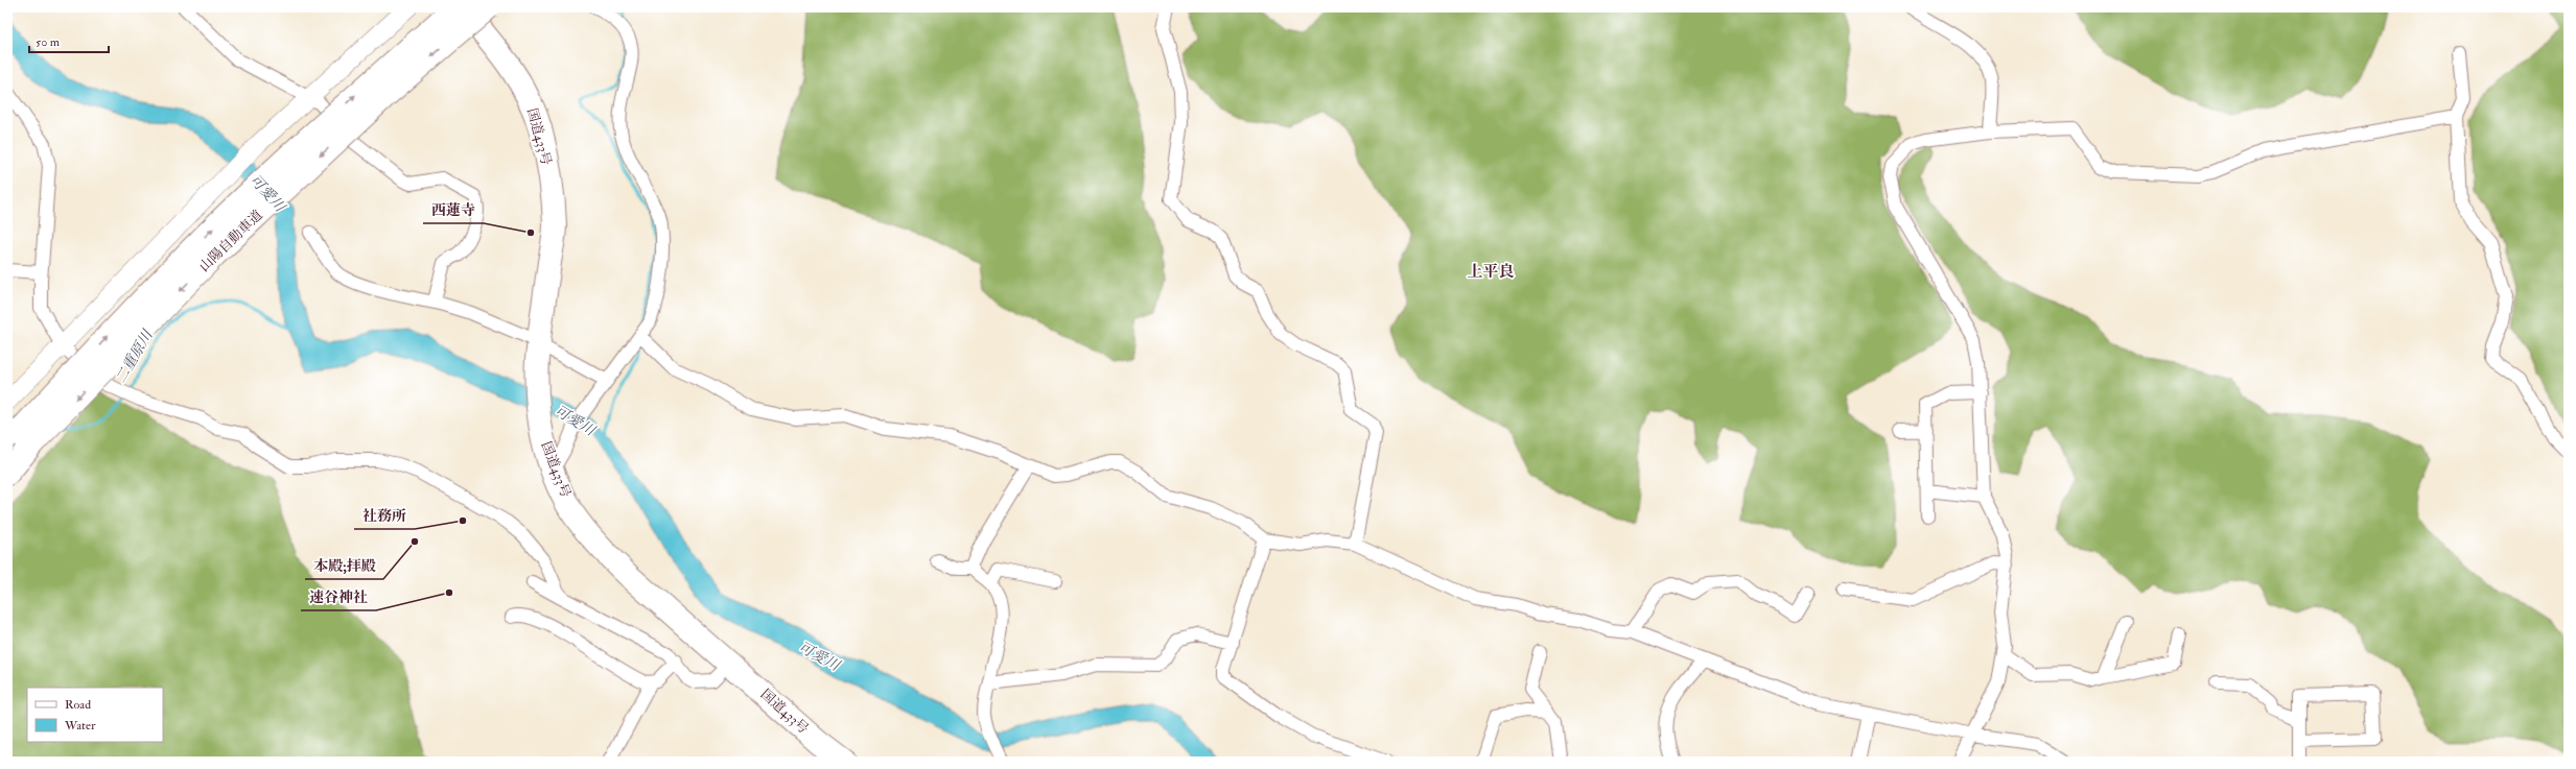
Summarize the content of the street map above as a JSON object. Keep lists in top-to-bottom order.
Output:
{
  "streets": {
    "highway": ["国道433号", "山陽自動車道"]
  },
  "districts": ["上平良"],
  "water": ["可愛川", "二重原川"],
  "places": [
    "西蓮寺",
    "社務所",
    "本殿;拝殿",
    "速谷神社"
  ],
  "legend": ["Road", "Water"],
  "scale_bar": "50 m"
}
